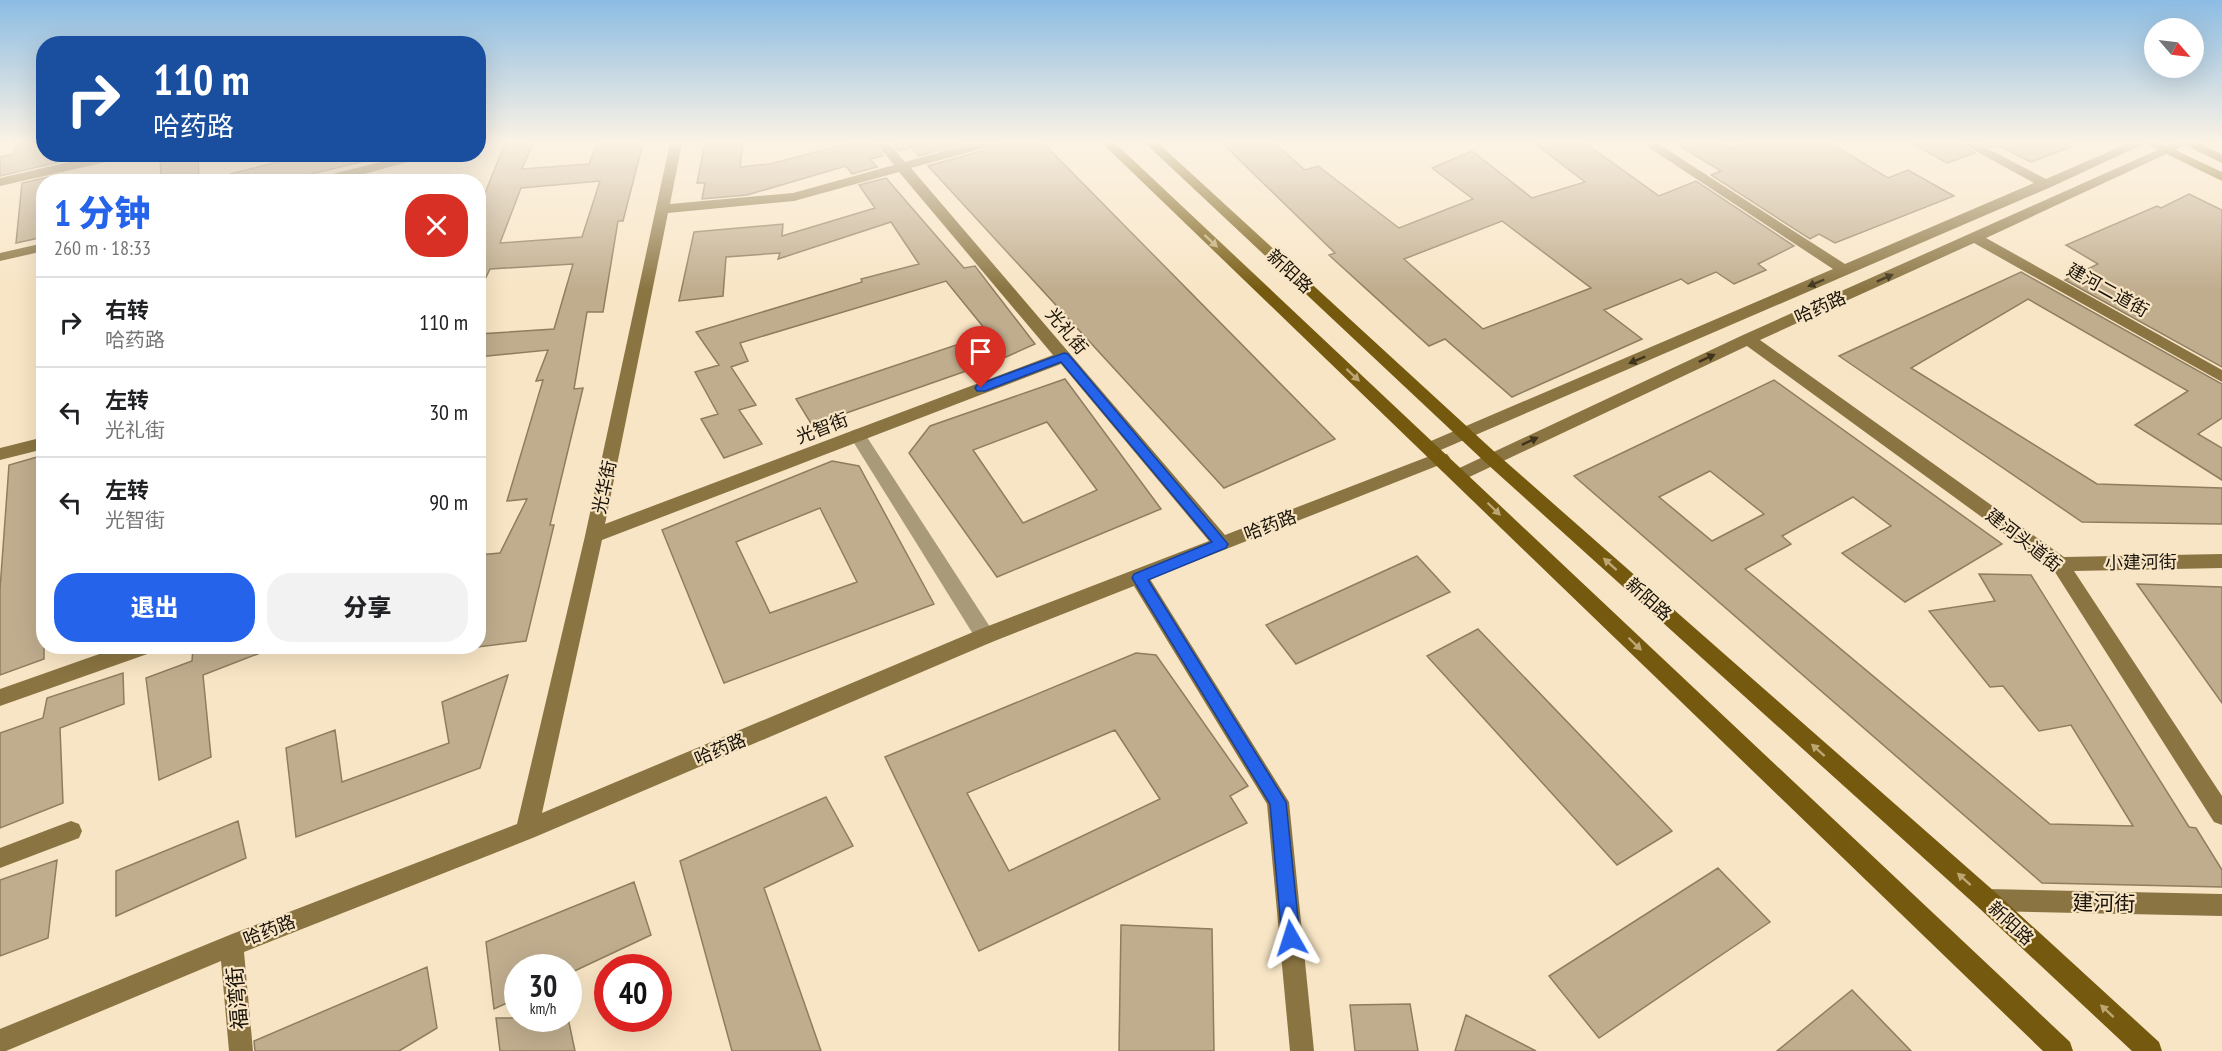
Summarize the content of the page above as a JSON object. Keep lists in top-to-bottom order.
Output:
{
  "streets": {
    "main road": ["新阳路"],
    "street": [
      "建河二道街",
      "哈药路",
      "光礼街",
      "光智街",
      "光华街",
      "建河头道街",
      "小建河街",
      "建河街",
      "福湾街"
    ]
  },
  "crossings": [
    ["新阳路", "哈药路"],
    ["新阳路", "建河街"],
    ["建河二道街", "哈药路"],
    ["哈药路", "光礼街"],
    ["哈药路", "光华街"],
    ["哈药路", "建河头道街"],
    ["哈药路", "福湾街"],
    ["光礼街", "光智街"],
    ["光智街", "光华街"],
    ["建河头道街", "小建河街"]
  ],
  "north": "bottom right",
  "page": {
    "turn": ["110 m", "哈药路"],
    "heading": ["1 分钟", "260 m · 18:33"],
    "list": [
      {
        "name": "右转",
        "note": "哈药路",
        "value": "110 m"
      },
      {
        "name": "左转",
        "note": "光礼街",
        "value": "30 m"
      },
      {
        "name": "左转",
        "note": "光智街",
        "value": "90 m"
      }
    ],
    "buttons": ["退出", "分享"],
    "speed": "30 km/h",
    "limit": "40"
  }
}
